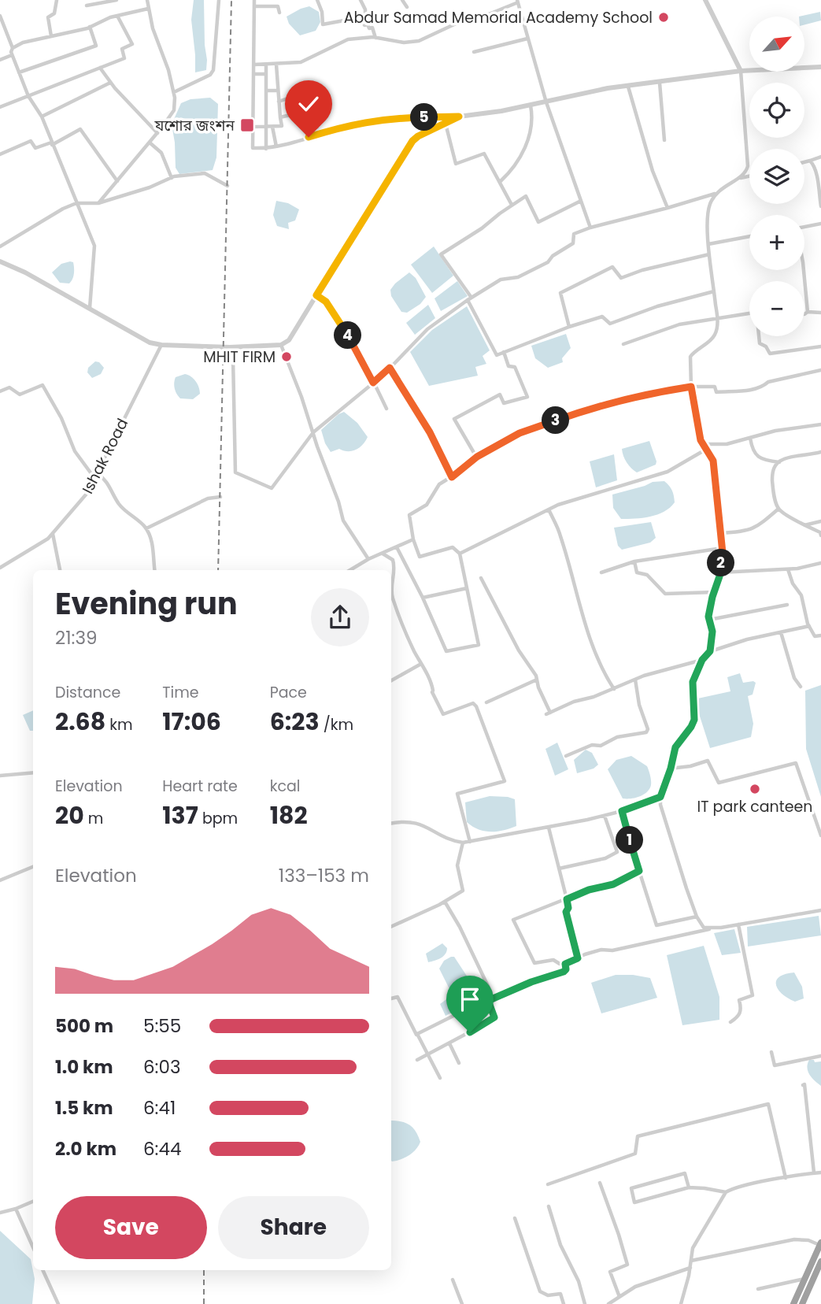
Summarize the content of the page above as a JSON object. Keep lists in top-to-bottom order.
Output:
{
  "streets": {
    "street": ["Ishak Road"]
  },
  "places": {
    "other": ["Abdur Samad Memorial Academy School", "MHIT FIRM", "IT park canteen"],
    "transit": ["যশোর জংশন"]
  },
  "north": "top right",
  "page": {
    "map_buttons": ["+", "−"],
    "pins": [
      "5",
      "4",
      "3",
      "2",
      "1"
    ],
    "heading": ["Evening run", "21:39"],
    "stats": [
      ["Distance", "2.68 km"],
      ["Time", "17:06"],
      ["Pace", "6:23 /km"],
      ["Elevation", "20 m"],
      ["Heart rate", "137 bpm"],
      ["kcal", "182"]
    ],
    "chart": ["Elevation", "133–153 m"],
    "list": [
      {
        "name": "500 m",
        "note": "5:55"
      },
      {
        "name": "1.0 km",
        "note": "6:03"
      },
      {
        "name": "1.5 km",
        "note": "6:41"
      },
      {
        "name": "2.0 km",
        "note": "6:44"
      }
    ],
    "buttons": ["Save", "Share"]
  }
}
